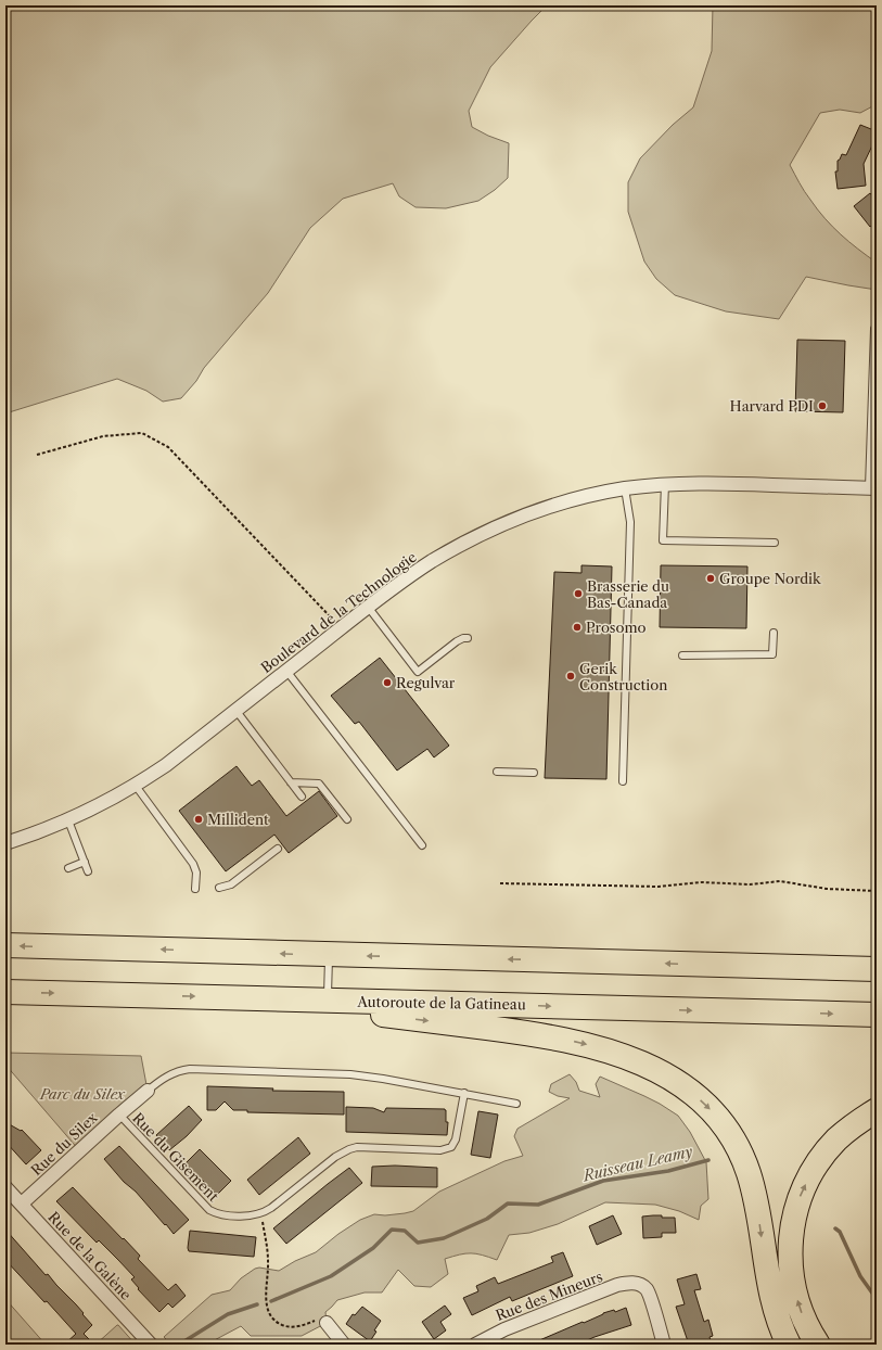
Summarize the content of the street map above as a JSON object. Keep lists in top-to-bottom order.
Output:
{
  "streets": {
    "highway": ["Autoroute de la Gatineau"],
    "street": [
      "Boulevard de la Technologie",
      "Rue du Silex",
      "Rue de la Galène",
      "Rue des Mineurs"
    ],
    "lane": ["Rue du Gisement"]
  },
  "crossings": [
    ["Rue du Silex", "Rue du Gisement"],
    ["Rue du Silex", "Rue de la Galène"]
  ],
  "water": ["Ruisseau Leamy"],
  "parks": ["Parc du Silex"],
  "places": [
    "Harvard PDI",
    "Groupe Nordik",
    "Brasserie du Bas-Canada",
    "Prosomo",
    "Gerik Construction",
    "Regulvar",
    "Millident"
  ]
}
